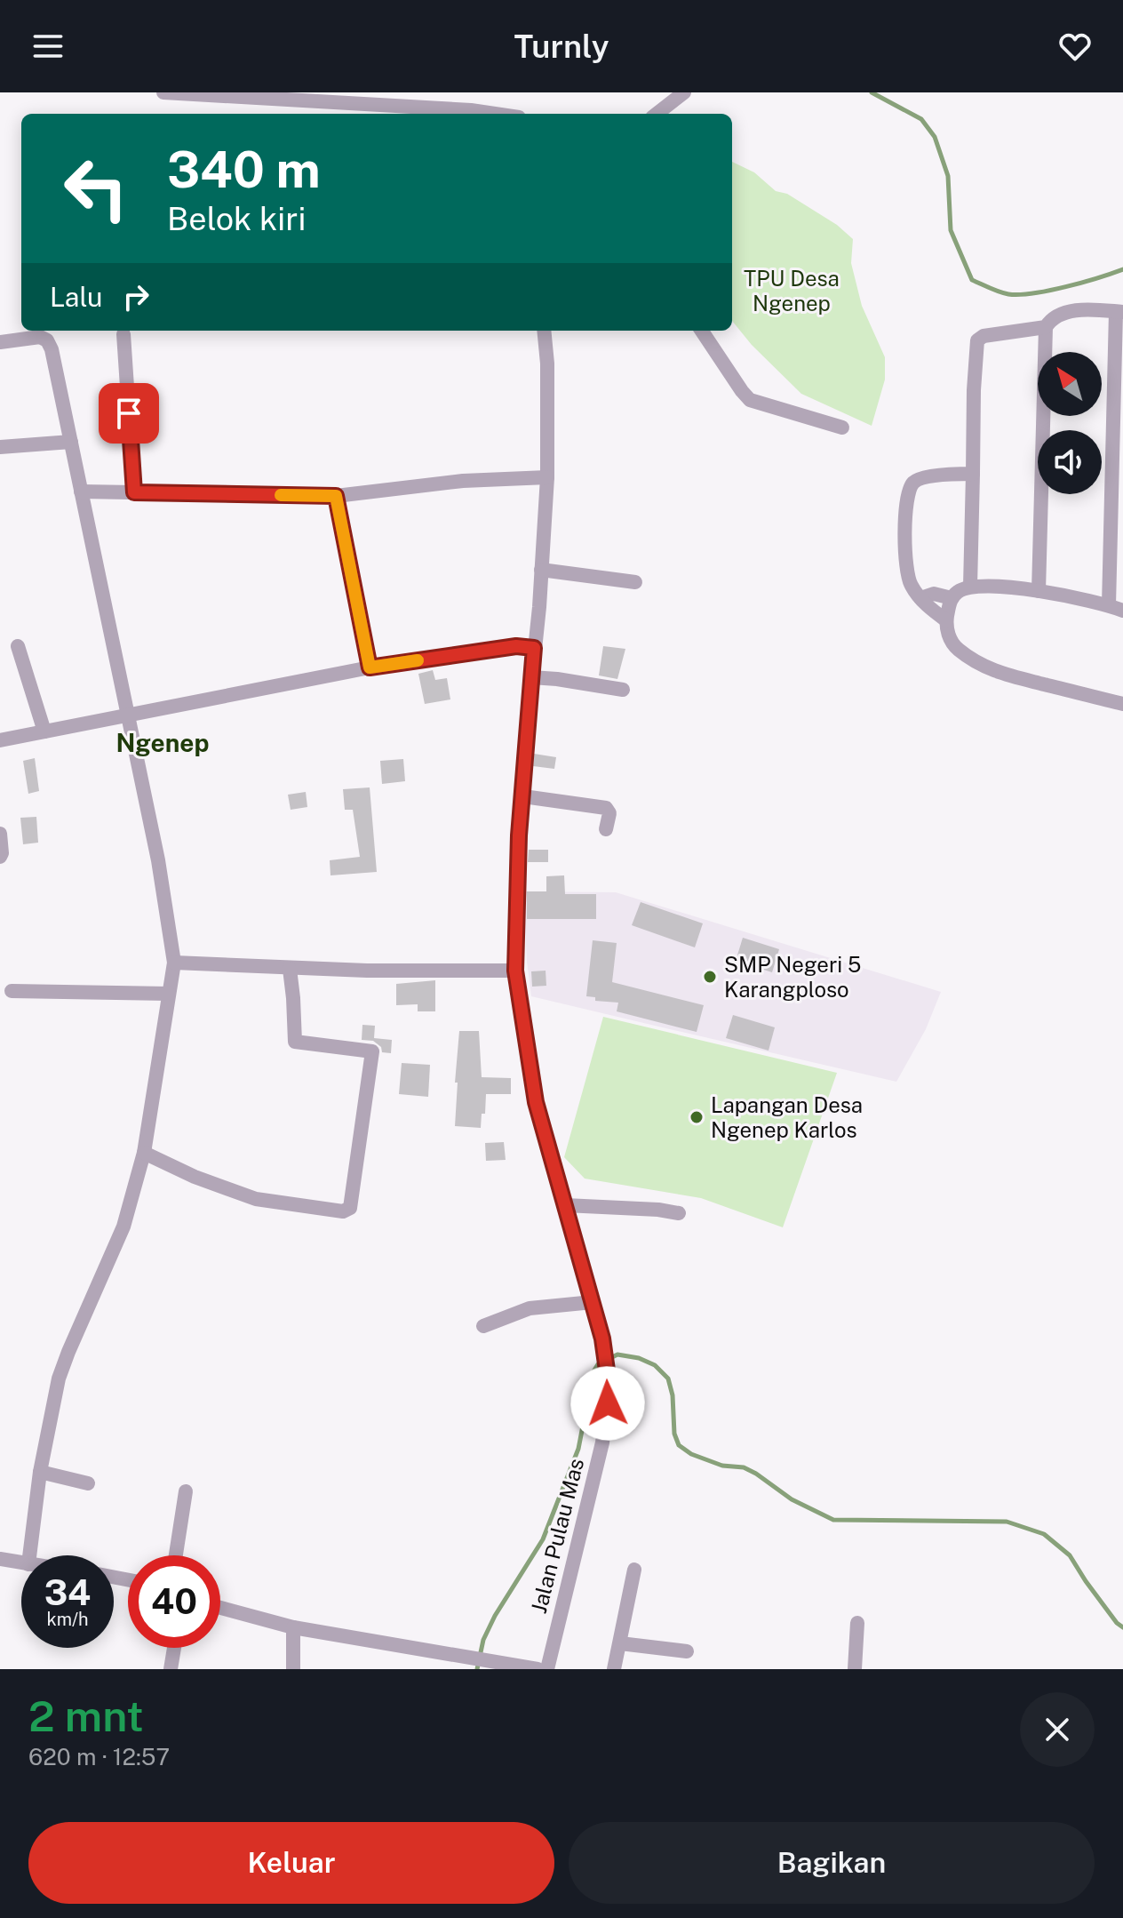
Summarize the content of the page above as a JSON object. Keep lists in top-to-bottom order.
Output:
{
  "streets": {
    "street": ["Jalan Pulau Mas"]
  },
  "districts": ["Ngenep"],
  "parks": ["TPU Desa Ngenep"],
  "places": ["SMP Negeri 5 Karangploso", "Lapangan Desa Ngenep Karlos"],
  "north": "top left",
  "page": {
    "header": "Turnly",
    "turn": ["340 m", "Belok kiri"],
    "then": "Lalu",
    "speed": "34 km/h",
    "limit": "40",
    "heading": ["2 mnt", "620 m · 12:57"],
    "buttons": ["Keluar", "Bagikan"]
  }
}
